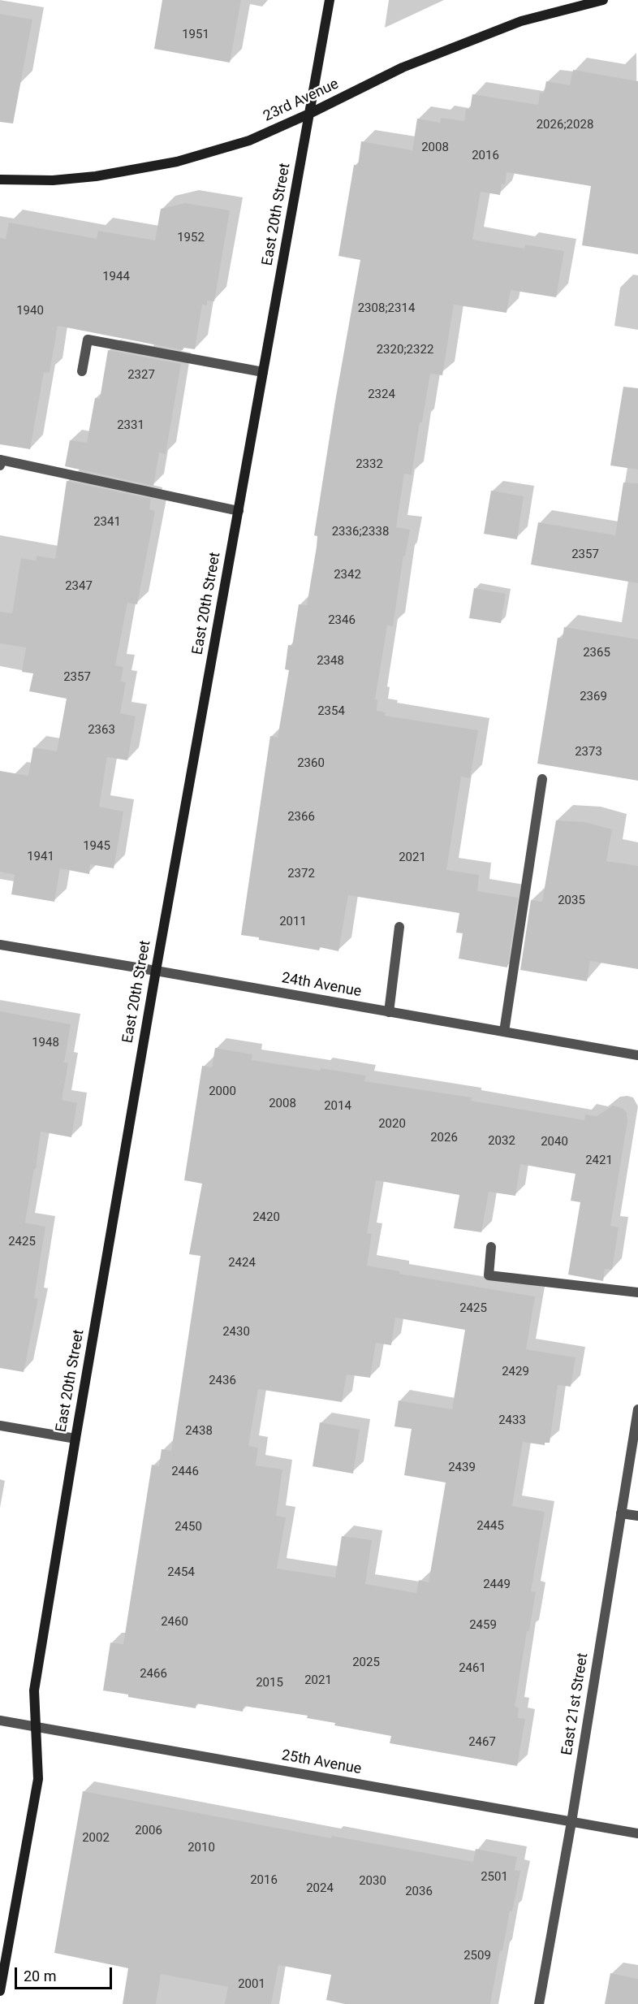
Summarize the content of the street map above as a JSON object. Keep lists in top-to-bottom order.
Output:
{
  "streets": {
    "street": [
      "23rd Avenue",
      "East 20th Street",
      "24th Avenue",
      "East 21st Street",
      "25th Avenue"
    ]
  },
  "crossings": [
    ["23rd Avenue", "East 20th Street"],
    ["East 20th Street", "24th Avenue"],
    ["East 20th Street", "25th Avenue"],
    ["East 21st Street", "25th Avenue"]
  ],
  "house_numbers": [
    "1951",
    "2026;2028",
    "2008",
    "2016",
    "1952",
    "1944",
    "2308;2314",
    "1940",
    "2320;2322",
    "2327",
    "2324",
    "2331",
    "2332",
    "2341",
    "2336;2338",
    "2357",
    "2342",
    "2347",
    "2346",
    "2365",
    "2348",
    "2357",
    "2369",
    "2354",
    "2363",
    "2373",
    "2360",
    "2366",
    "1945",
    "1941",
    "2021",
    "2372",
    "2035",
    "2011",
    "1948",
    "2000",
    "2008",
    "2014",
    "2020",
    "2026",
    "2032",
    "2040",
    "2421",
    "2420",
    "2425",
    "2424",
    "2425",
    "2430",
    "2429",
    "2436",
    "2433",
    "2438",
    "2439",
    "2446",
    "2445",
    "2450",
    "2454",
    "2449",
    "2460",
    "2459",
    "2025",
    "2461",
    "2466",
    "2021",
    "2015",
    "2467",
    "2006",
    "2002",
    "2010",
    "2501",
    "2016",
    "2030",
    "2024",
    "2036",
    "2509",
    "2001"
  ],
  "scale_bar": "20 m"
}
